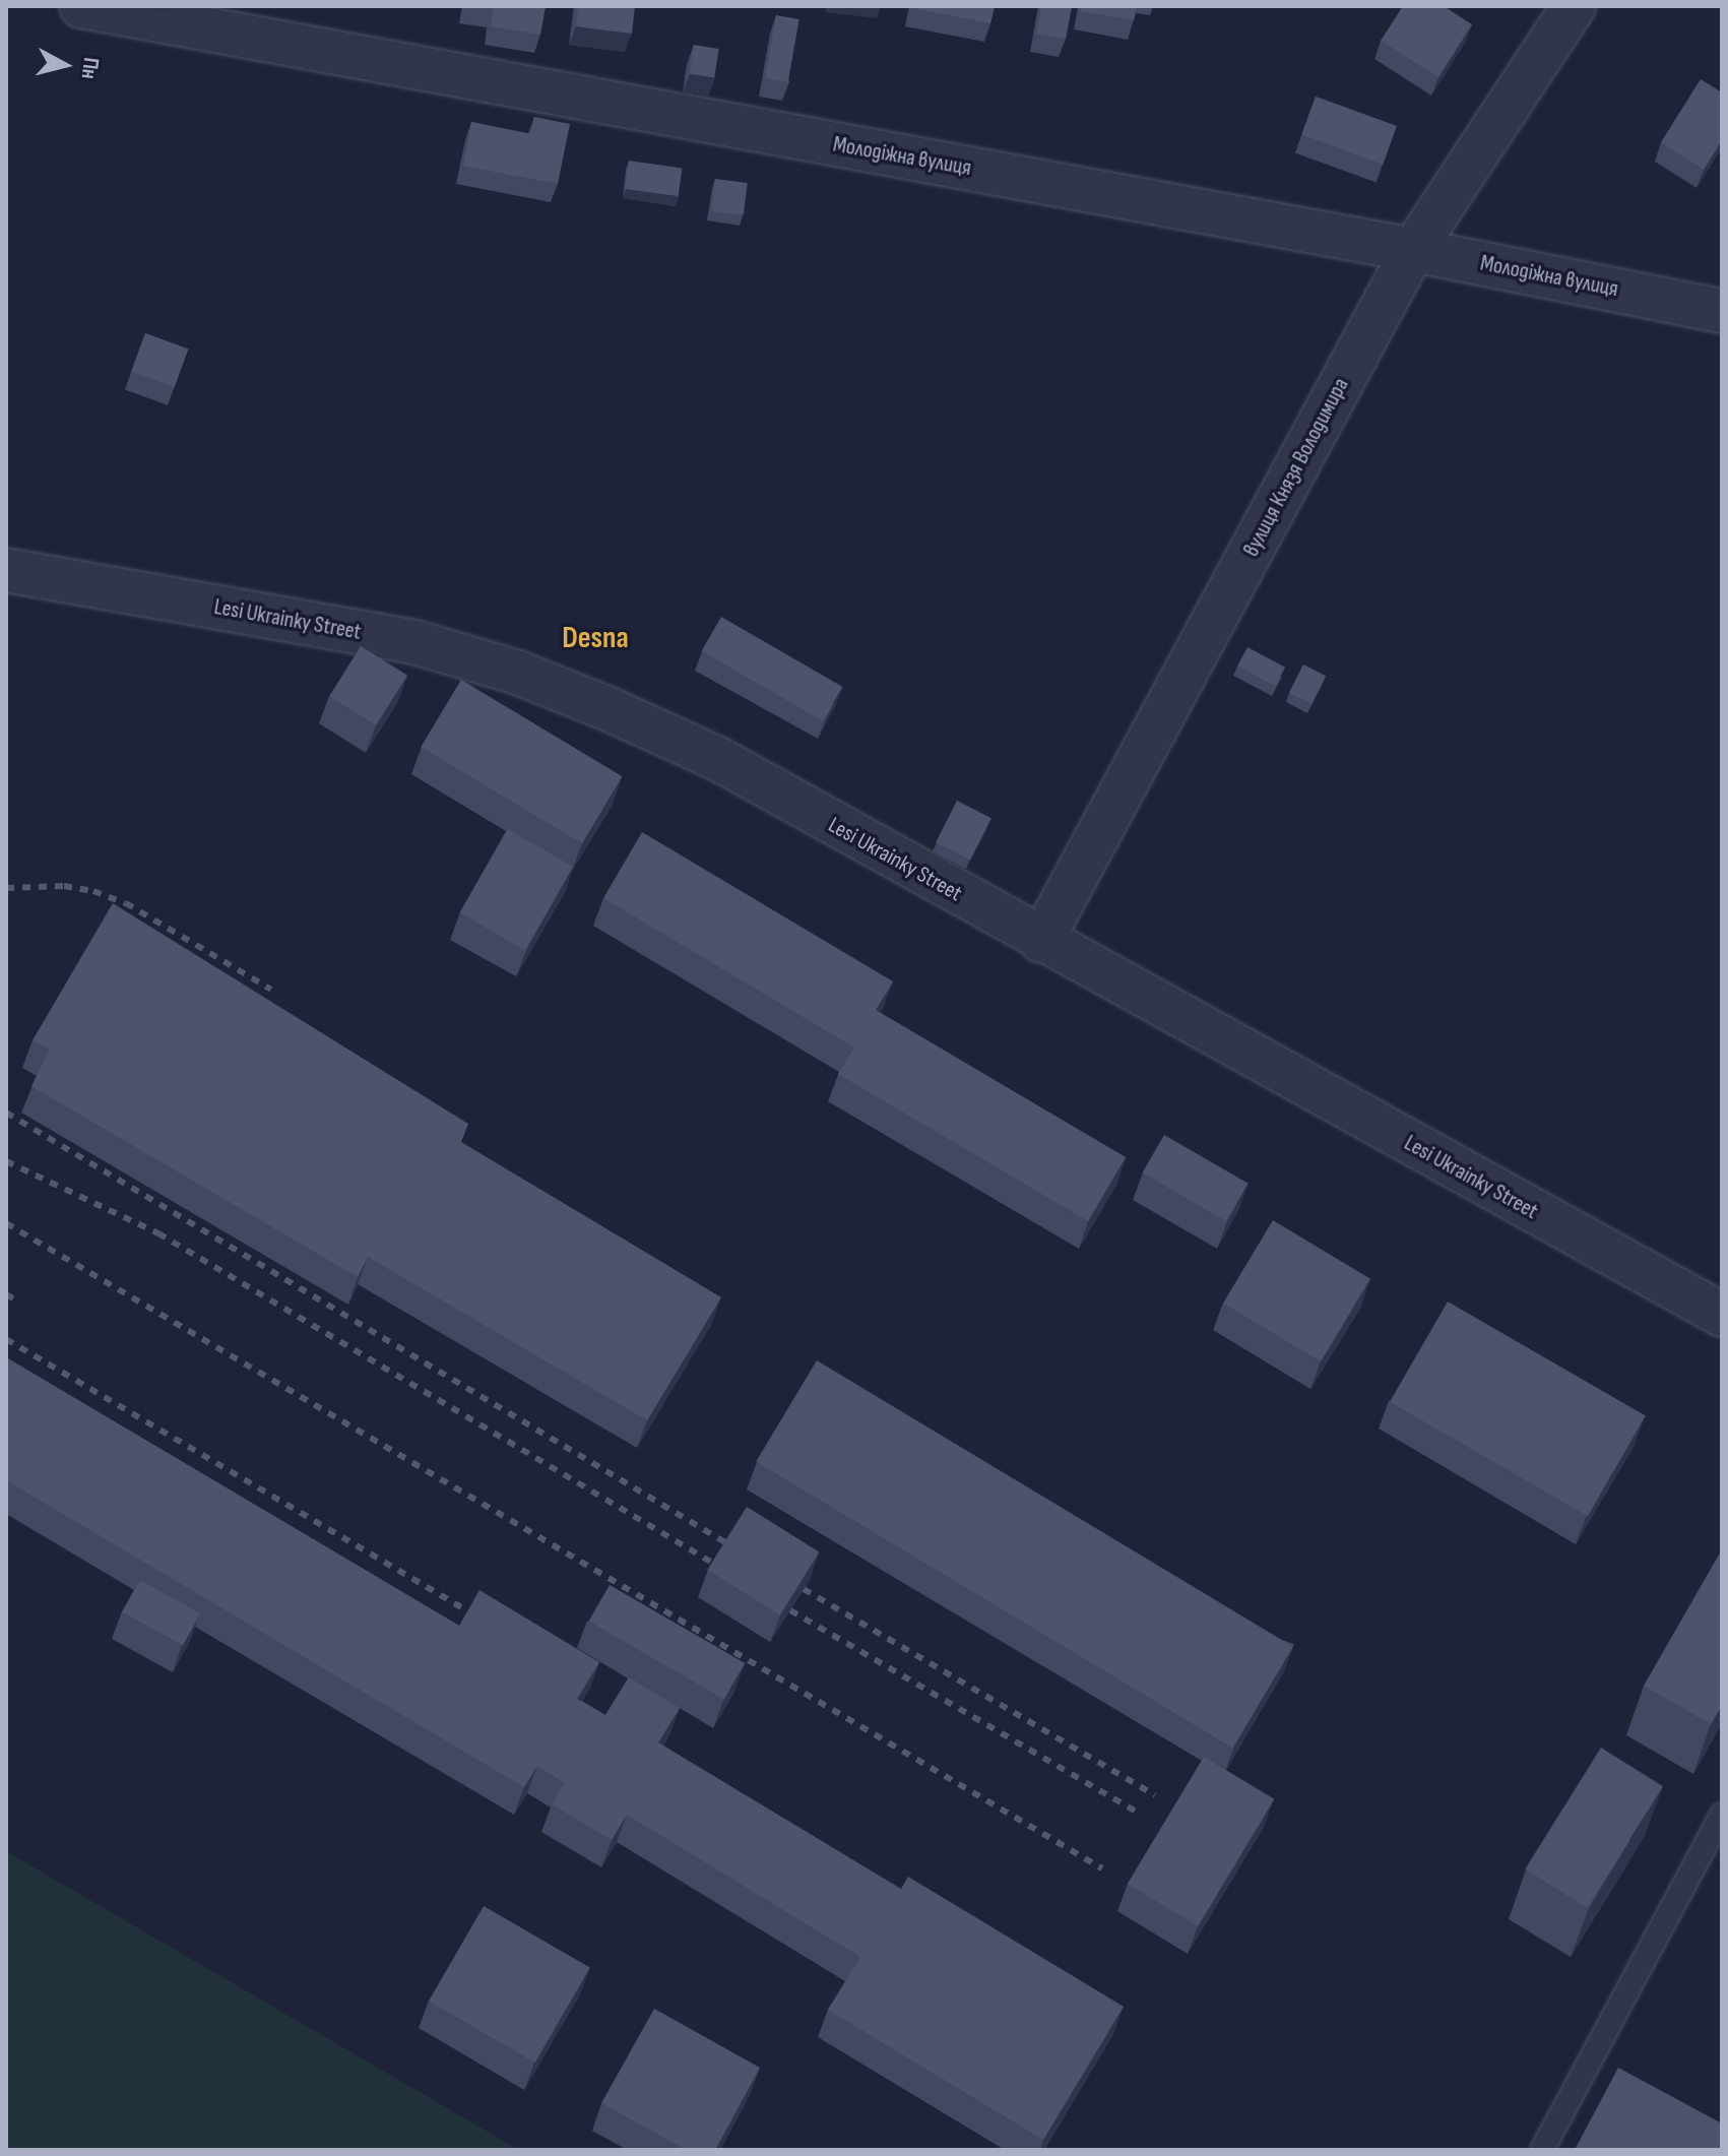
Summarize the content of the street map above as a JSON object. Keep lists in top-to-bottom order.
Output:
{
  "streets": {
    "street": ["Молодіжна вулиця", "вулиця Князя Володимира", "Lesi Ukrainky Street"]
  },
  "crossings": [
    ["Молодіжна вулиця", "вулиця Князя Володимира"],
    ["вулиця Князя Володимира", "Lesi Ukrainky Street"]
  ],
  "districts": ["Desna"],
  "north": "right"
}
